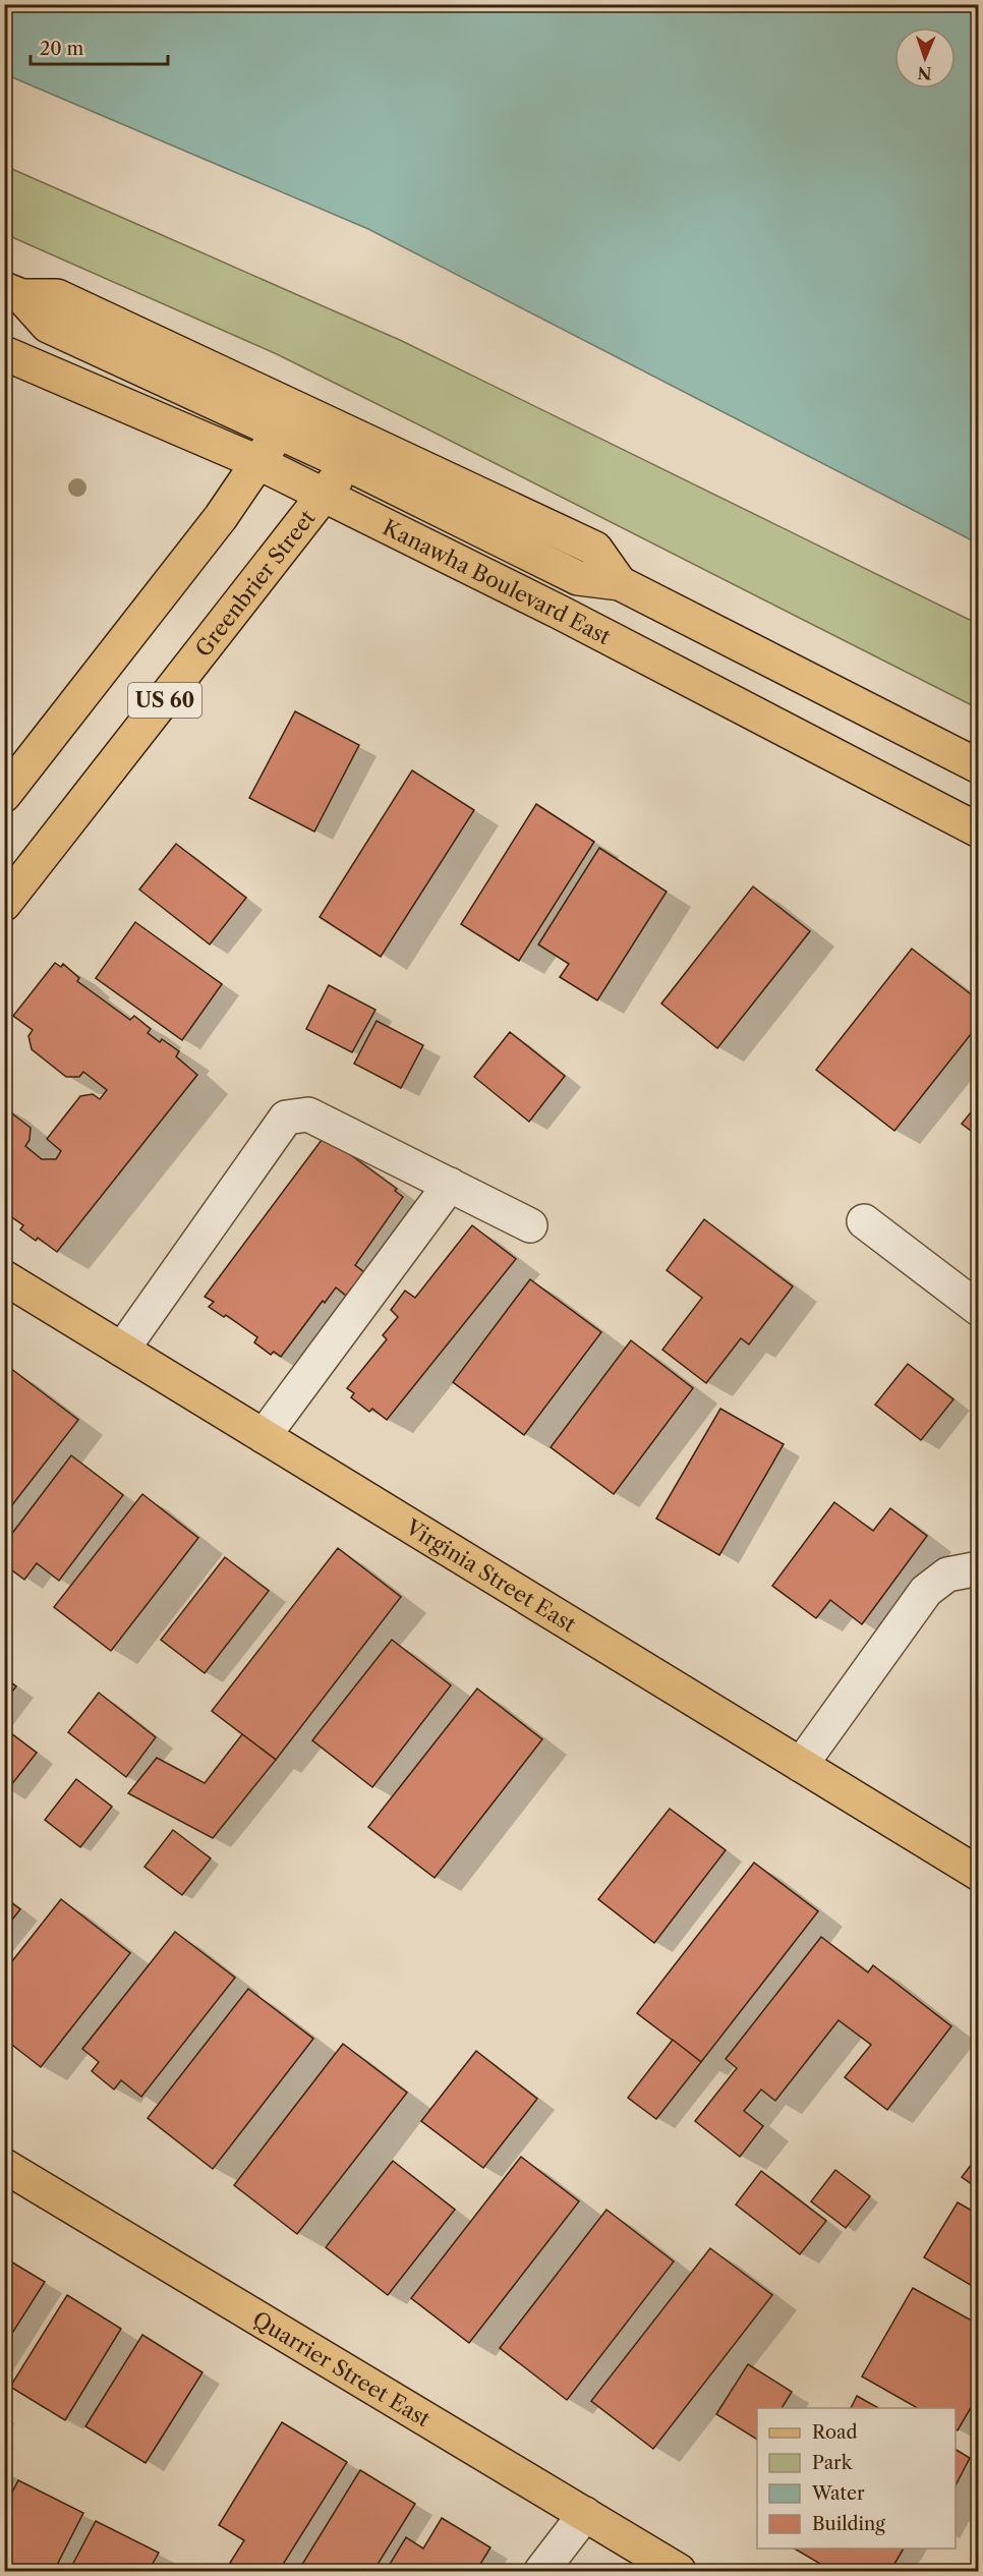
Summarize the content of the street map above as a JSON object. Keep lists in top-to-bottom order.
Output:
{
  "streets": {
    "main road": [
      "Kanawha Boulevard East",
      "Greenbrier Street",
      "US 60",
      "Virginia Street East",
      "Quarrier Street East"
    ]
  },
  "crossings": [
    ["Kanawha Boulevard East", "Greenbrier Street"],
    ["Kanawha Boulevard East", "US 60"]
  ],
  "legend": [
    "Road",
    "Park",
    "Water",
    "Building"
  ],
  "scale_bar": "20 m",
  "north": "bottom"
}
